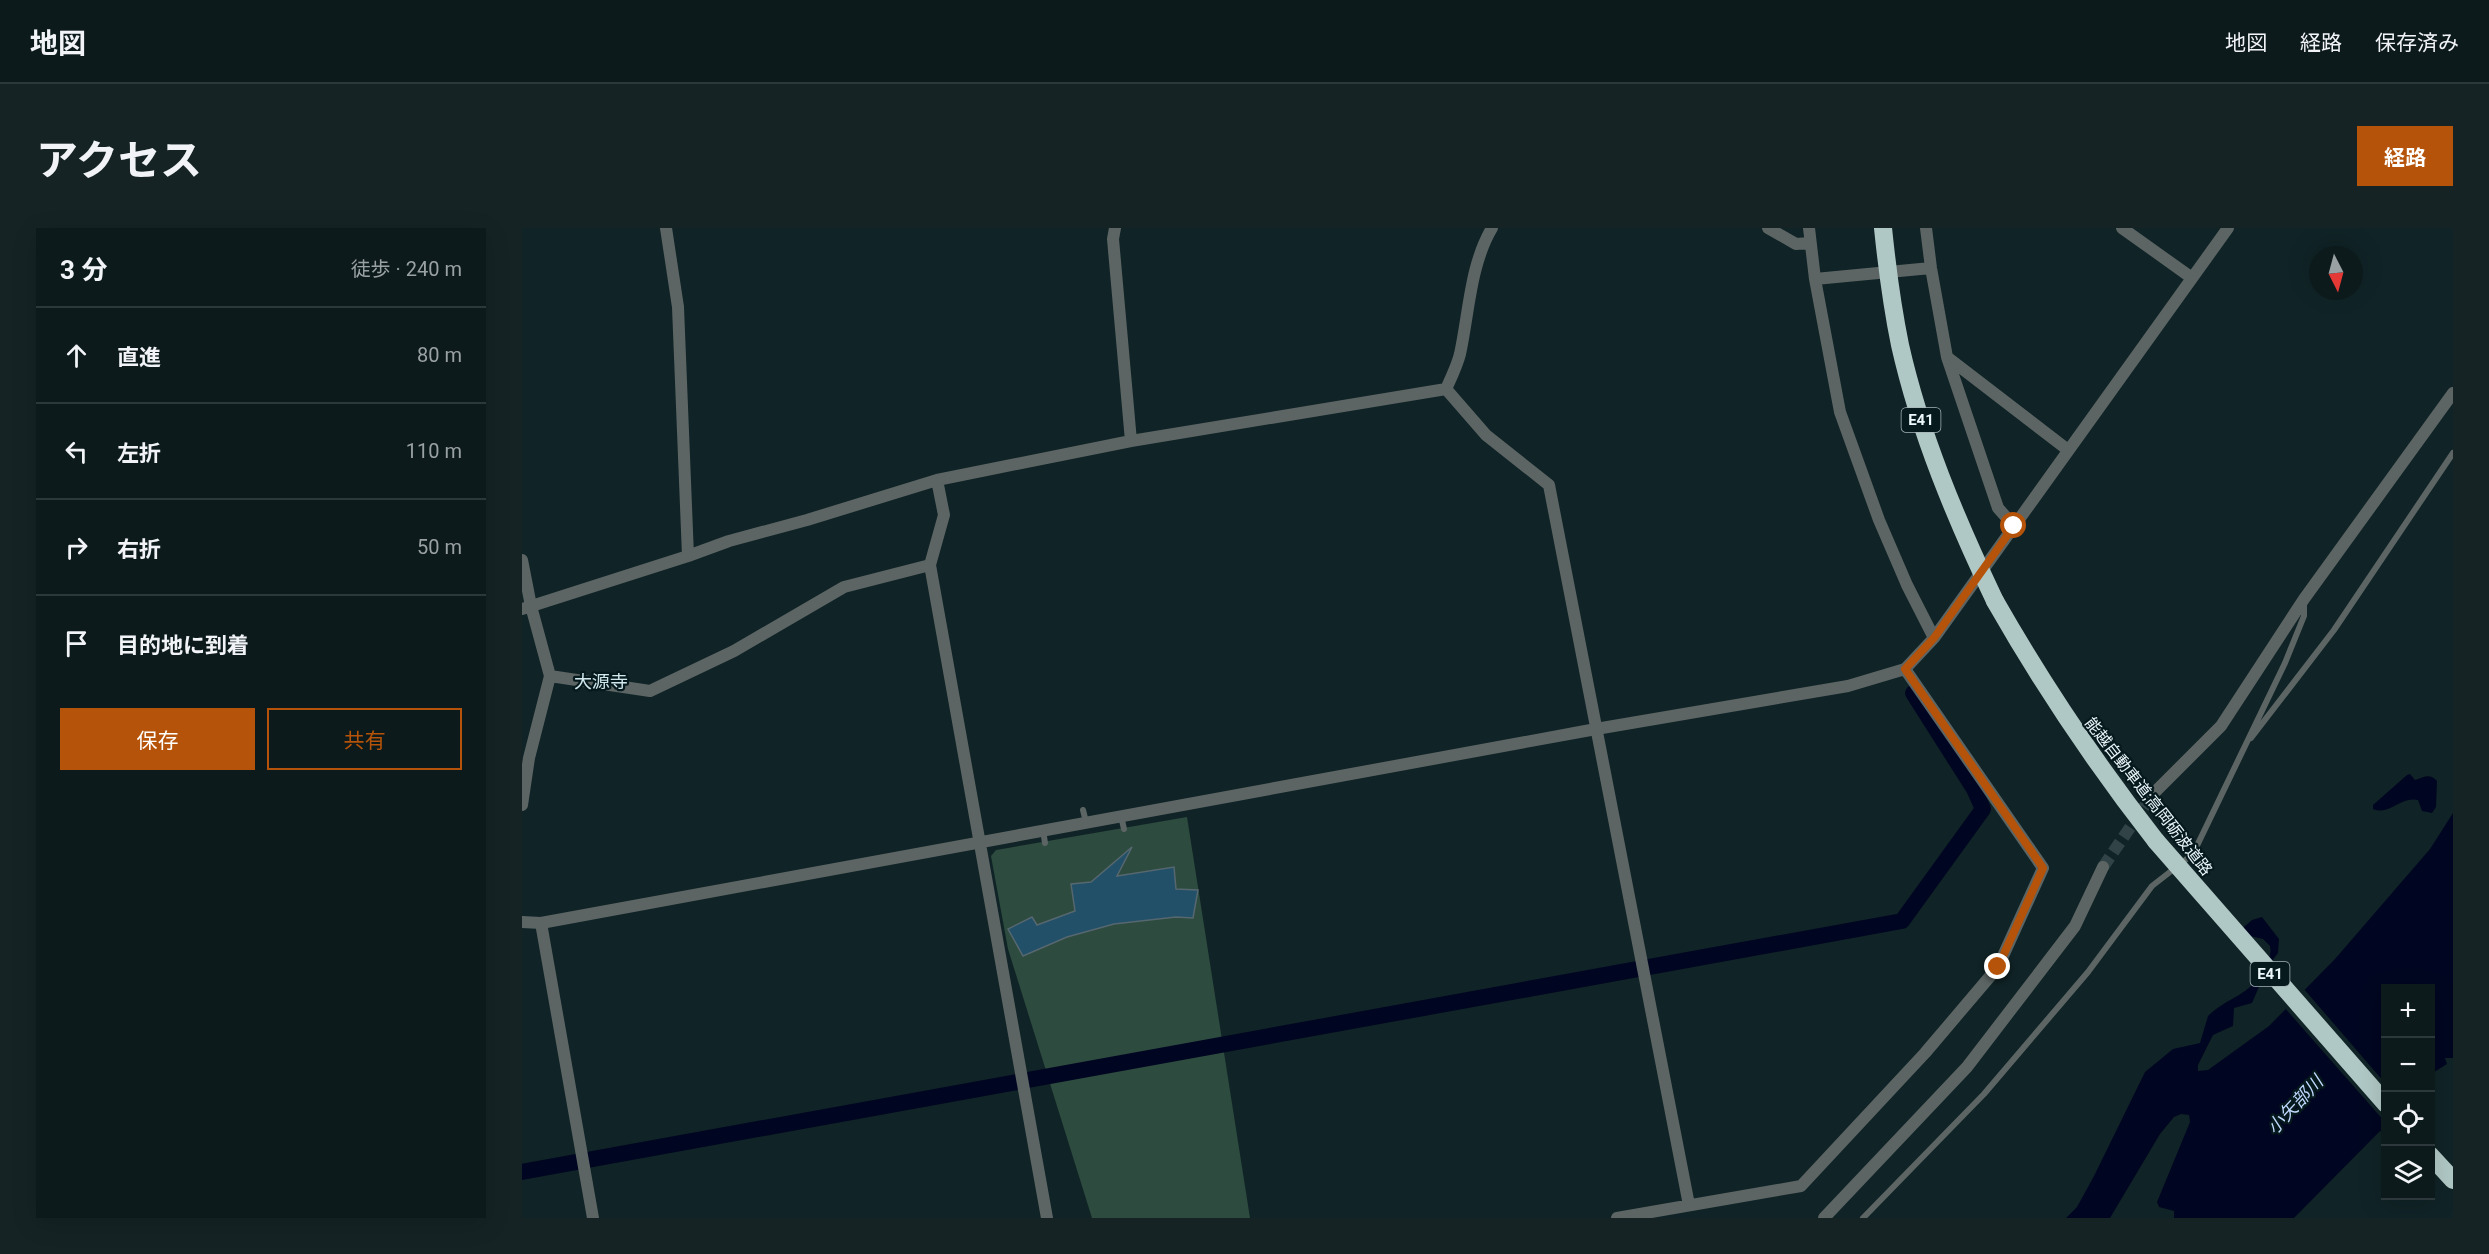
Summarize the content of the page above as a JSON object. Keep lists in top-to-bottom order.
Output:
{
  "streets": {
    "highway": ["E41", "能越自動車道;高岡砺波道路"]
  },
  "districts": ["大源寺"],
  "water": ["小矢部川"],
  "north": "bottom",
  "page": {
    "header": "地図",
    "nav": ["地図", "経路", "保存済み"],
    "title": "アクセス",
    "buttons": [
      "経路",
      ["保存", "共有"]
    ],
    "heading": ["3 分", "徒歩 · 240 m"],
    "list": [
      ["直進", "80 m"],
      ["左折", "110 m"],
      ["右折", "50 m"],
      "目的地に到着"
    ],
    "map_buttons": ["+", "−"]
  }
}
